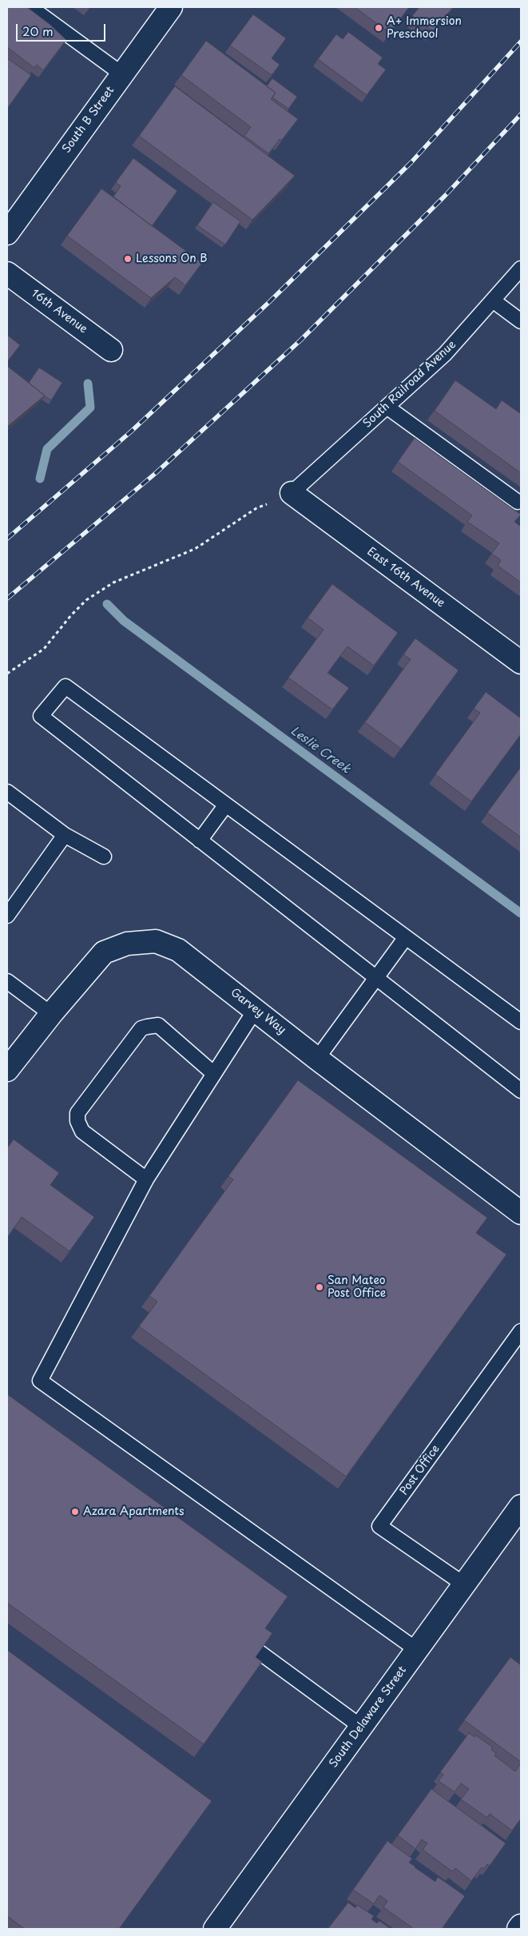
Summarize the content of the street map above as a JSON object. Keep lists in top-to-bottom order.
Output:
{
  "streets": {
    "street": [
      "South B Street",
      "16th Avenue",
      "East 16th Avenue",
      "Garvey Way",
      "South Delaware Street"
    ],
    "lane": ["South Railroad Avenue", "Post Office"]
  },
  "crossings": [
    ["South Railroad Avenue", "East 16th Avenue"],
    ["Post Office", "South Delaware Street"]
  ],
  "water": ["Leslie Creek"],
  "places": [
    "A+ Immersion Preschool",
    "Lessons On B",
    "San Mateo Post Office",
    "Azara Apartments"
  ],
  "scale_bar": "20 m"
}
